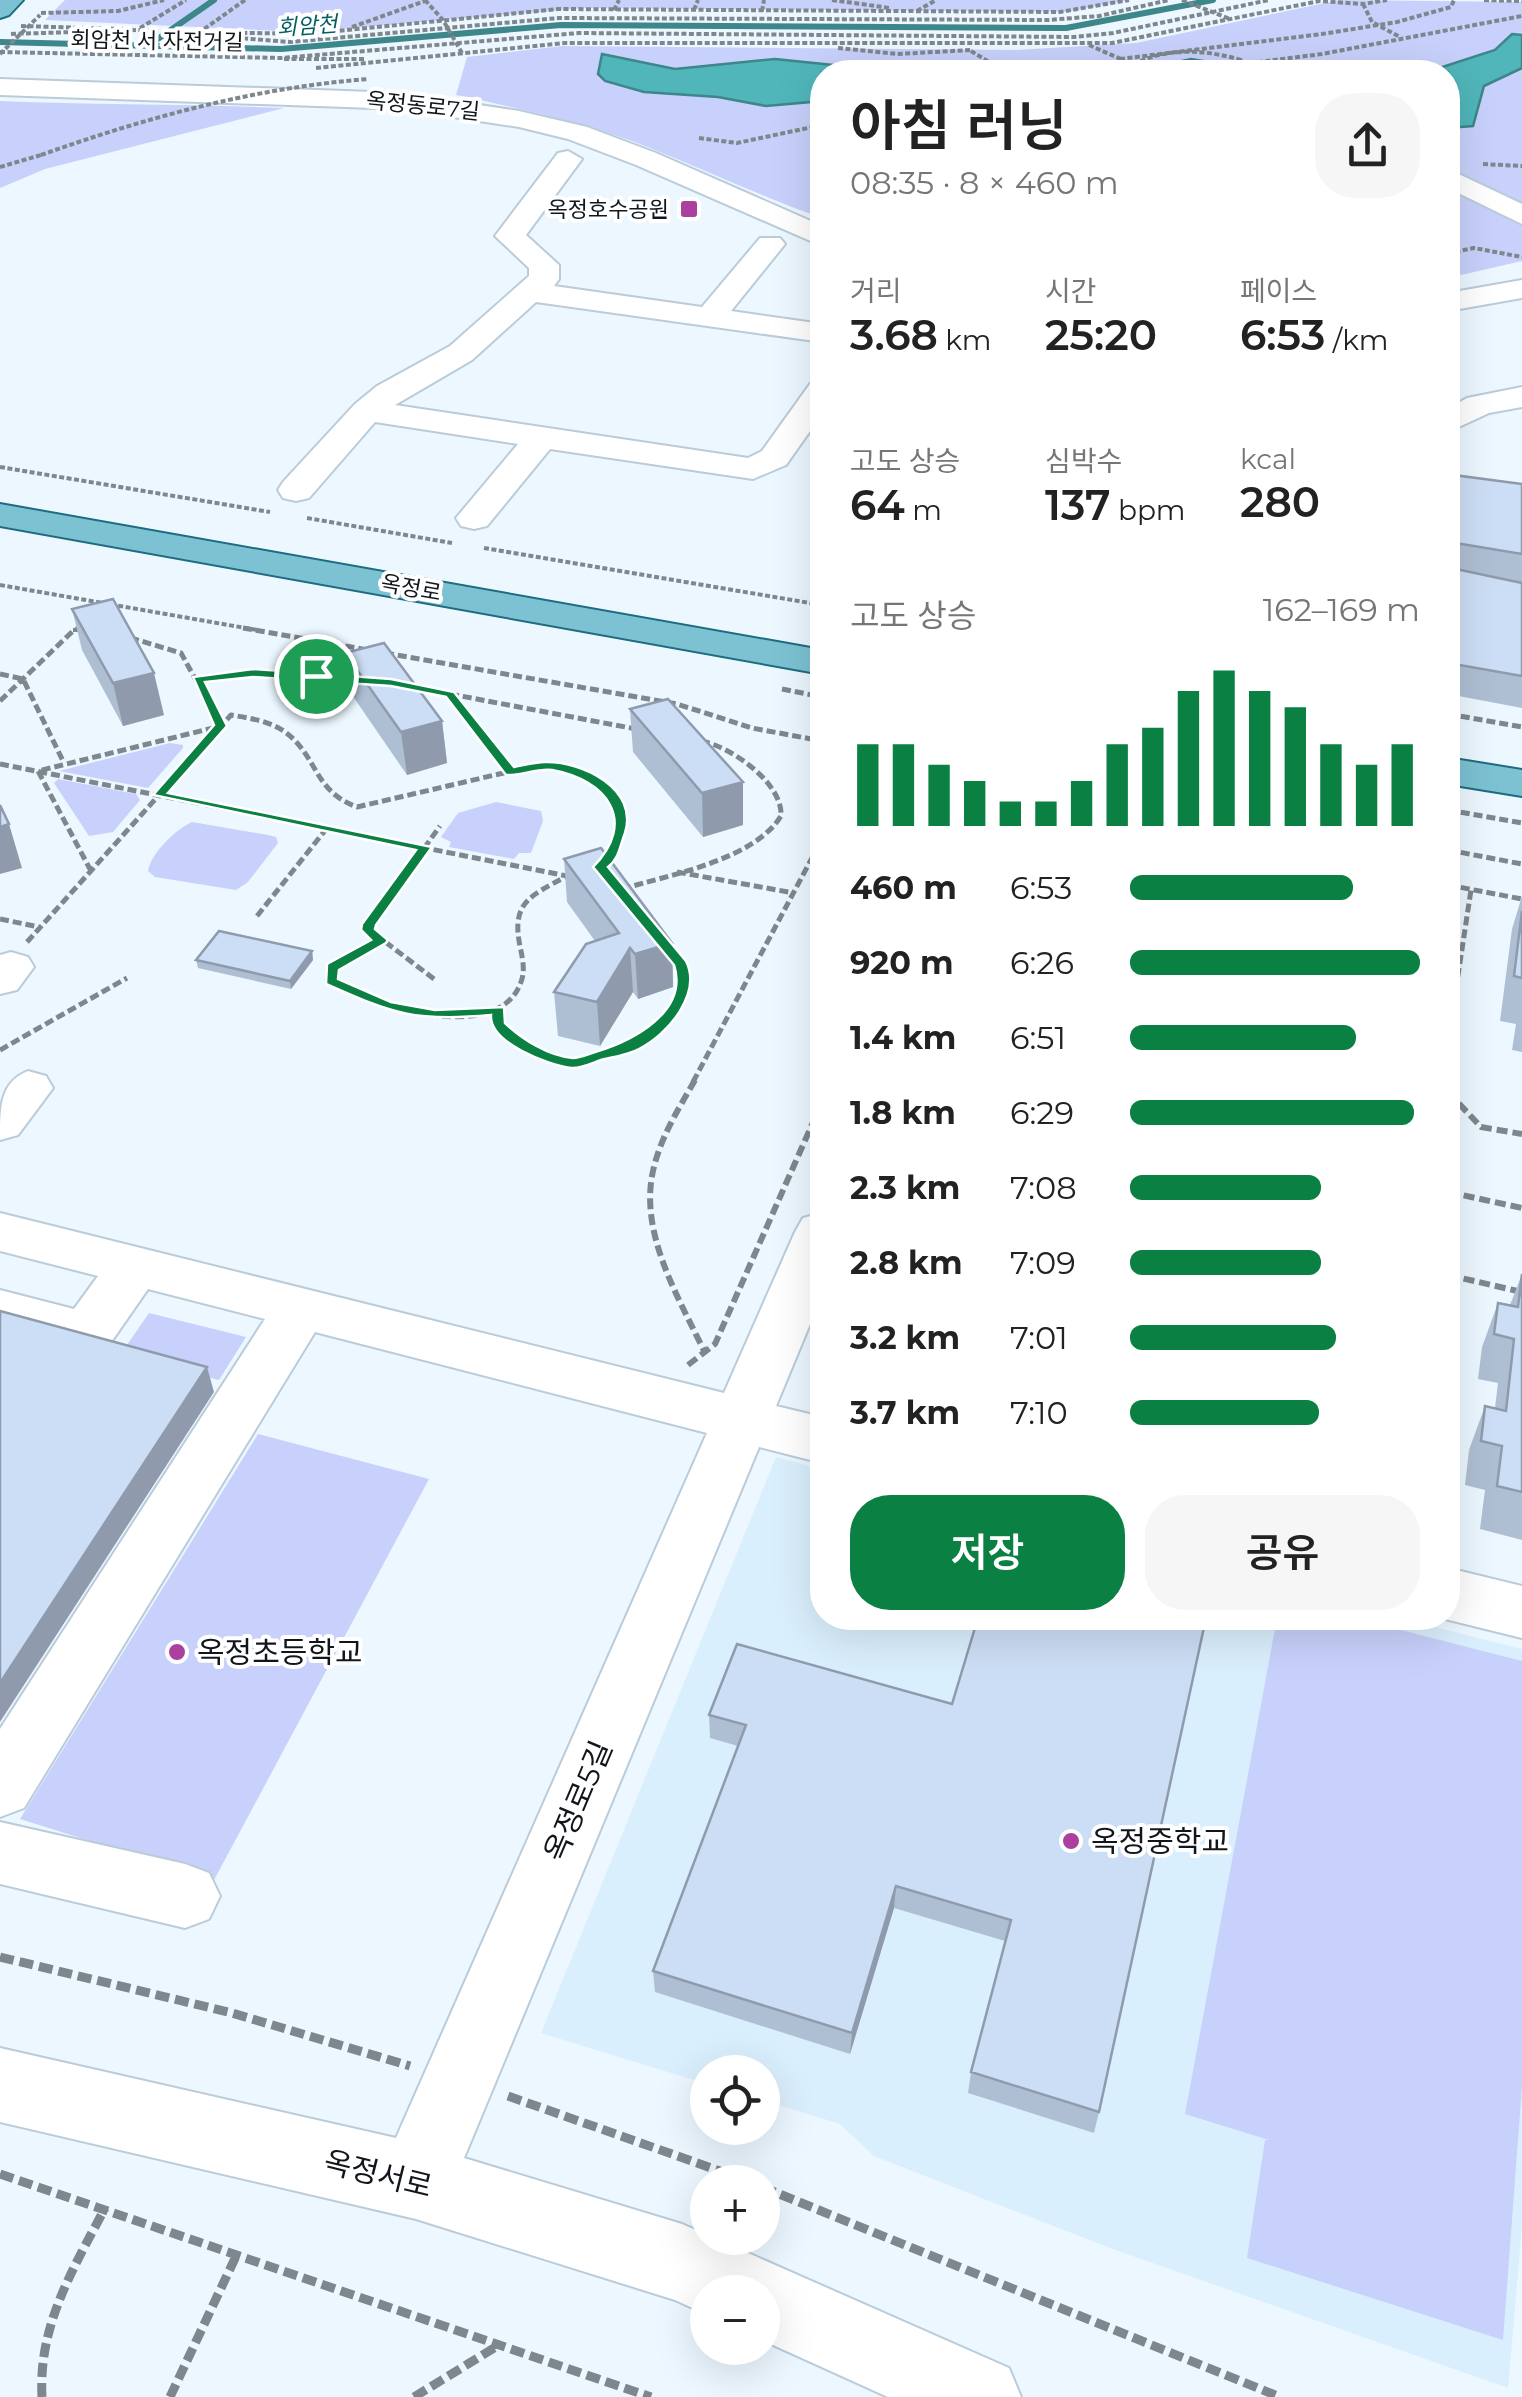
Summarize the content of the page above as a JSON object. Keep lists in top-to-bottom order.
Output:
{
  "streets": {
    "main road": ["옥정로"],
    "street": ["옥정동로7길", "옥정로5길", "옥정서로"],
    "path": ["회암천 서 자전거길"]
  },
  "crossings": [
    ["옥정로5길", "옥정서로"]
  ],
  "water": ["회암천"],
  "places": {
    "transit": ["옥정호수공원"],
    "other": ["옥정초등학교", "옥정중학교"]
  },
  "page": {
    "heading": ["아침 러닝", "08:35 · 8 × 460 m"],
    "stats": [
      ["거리", "3.68 km"],
      ["시간", "25:20"],
      ["페이스", "6:53 /km"],
      ["고도 상승", "64 m"],
      ["심박수", "137 bpm"],
      ["kcal", "280"]
    ],
    "chart": ["고도 상승", "162–169 m"],
    "list": [
      {
        "name": "460 m",
        "note": "6:53"
      },
      {
        "name": "920 m",
        "note": "6:26"
      },
      {
        "name": "1.4 km",
        "note": "6:51"
      },
      {
        "name": "1.8 km",
        "note": "6:29"
      },
      {
        "name": "2.3 km",
        "note": "7:08"
      },
      {
        "name": "2.8 km",
        "note": "7:09"
      },
      {
        "name": "3.2 km",
        "note": "7:01"
      },
      {
        "name": "3.7 km",
        "note": "7:10"
      }
    ],
    "buttons": ["저장", "공유"],
    "map_buttons": ["+", "−"]
  }
}
